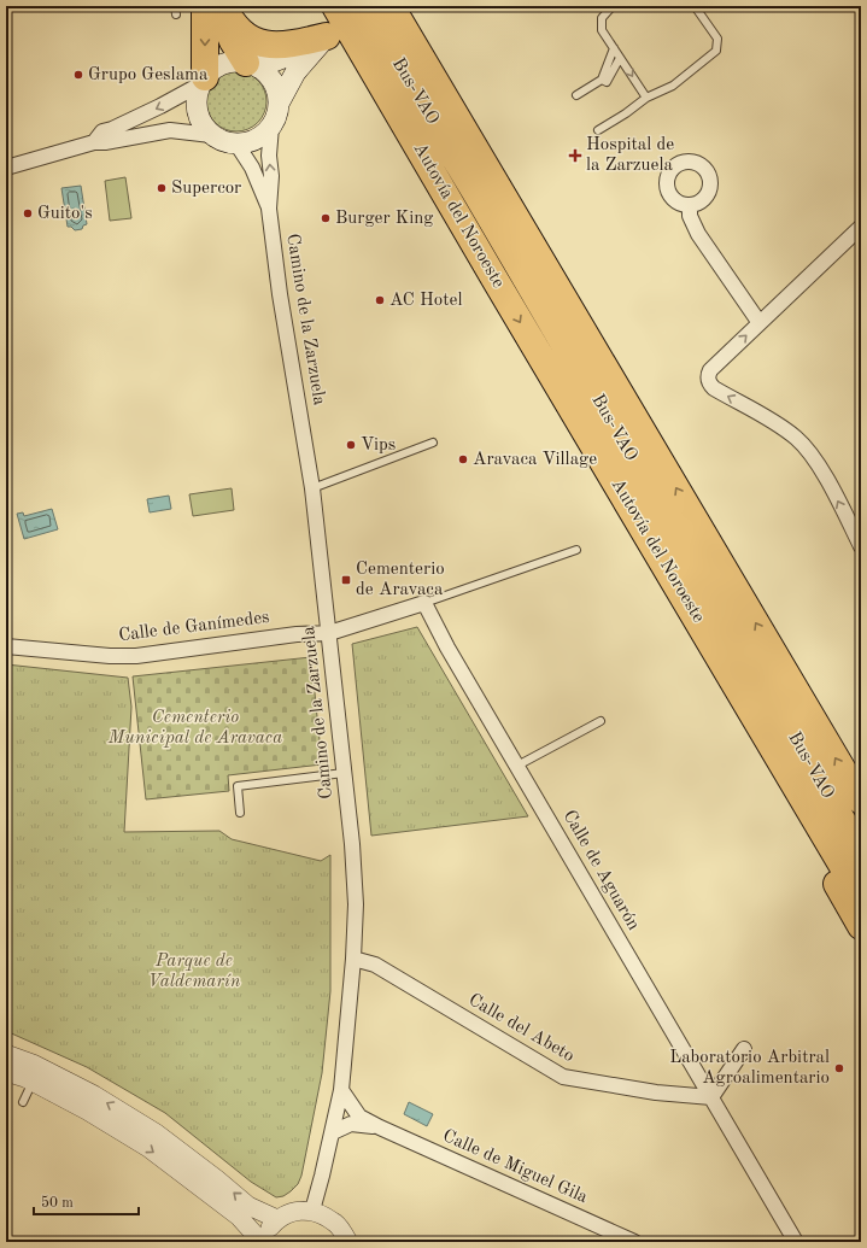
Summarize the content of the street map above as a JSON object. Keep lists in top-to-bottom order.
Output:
{
  "streets": {
    "highway": ["Bus-VAO", "Autovía del Noroeste"],
    "street": [
      "Camino de la Zarzuela",
      "Calle de Ganímedes",
      "Calle de Aguarón",
      "Calle del Abeto",
      "Calle de Miguel Gila"
    ]
  },
  "crossings": [
    ["Camino de la Zarzuela", "Calle de Ganímedes"],
    ["Camino de la Zarzuela", "Calle del Abeto"],
    ["Camino de la Zarzuela", "Calle de Miguel Gila"],
    ["Calle de Aguarón", "Calle del Abeto"]
  ],
  "parks": ["Cementerio Municipal de Aravaca", "Parque de Valdemarín"],
  "places": {
    "other": [
      "Grupo Geslama",
      "Supercor",
      "Guito's",
      "Burger King",
      "AC Hotel",
      "Vips",
      "Aravaca Village",
      "Laboratorio Arbitral Agroalimentario"
    ],
    "health": ["Hospital de la Zarzuela"],
    "transit": ["Cementerio de Aravaca"]
  },
  "scale_bar": "50 m"
}
